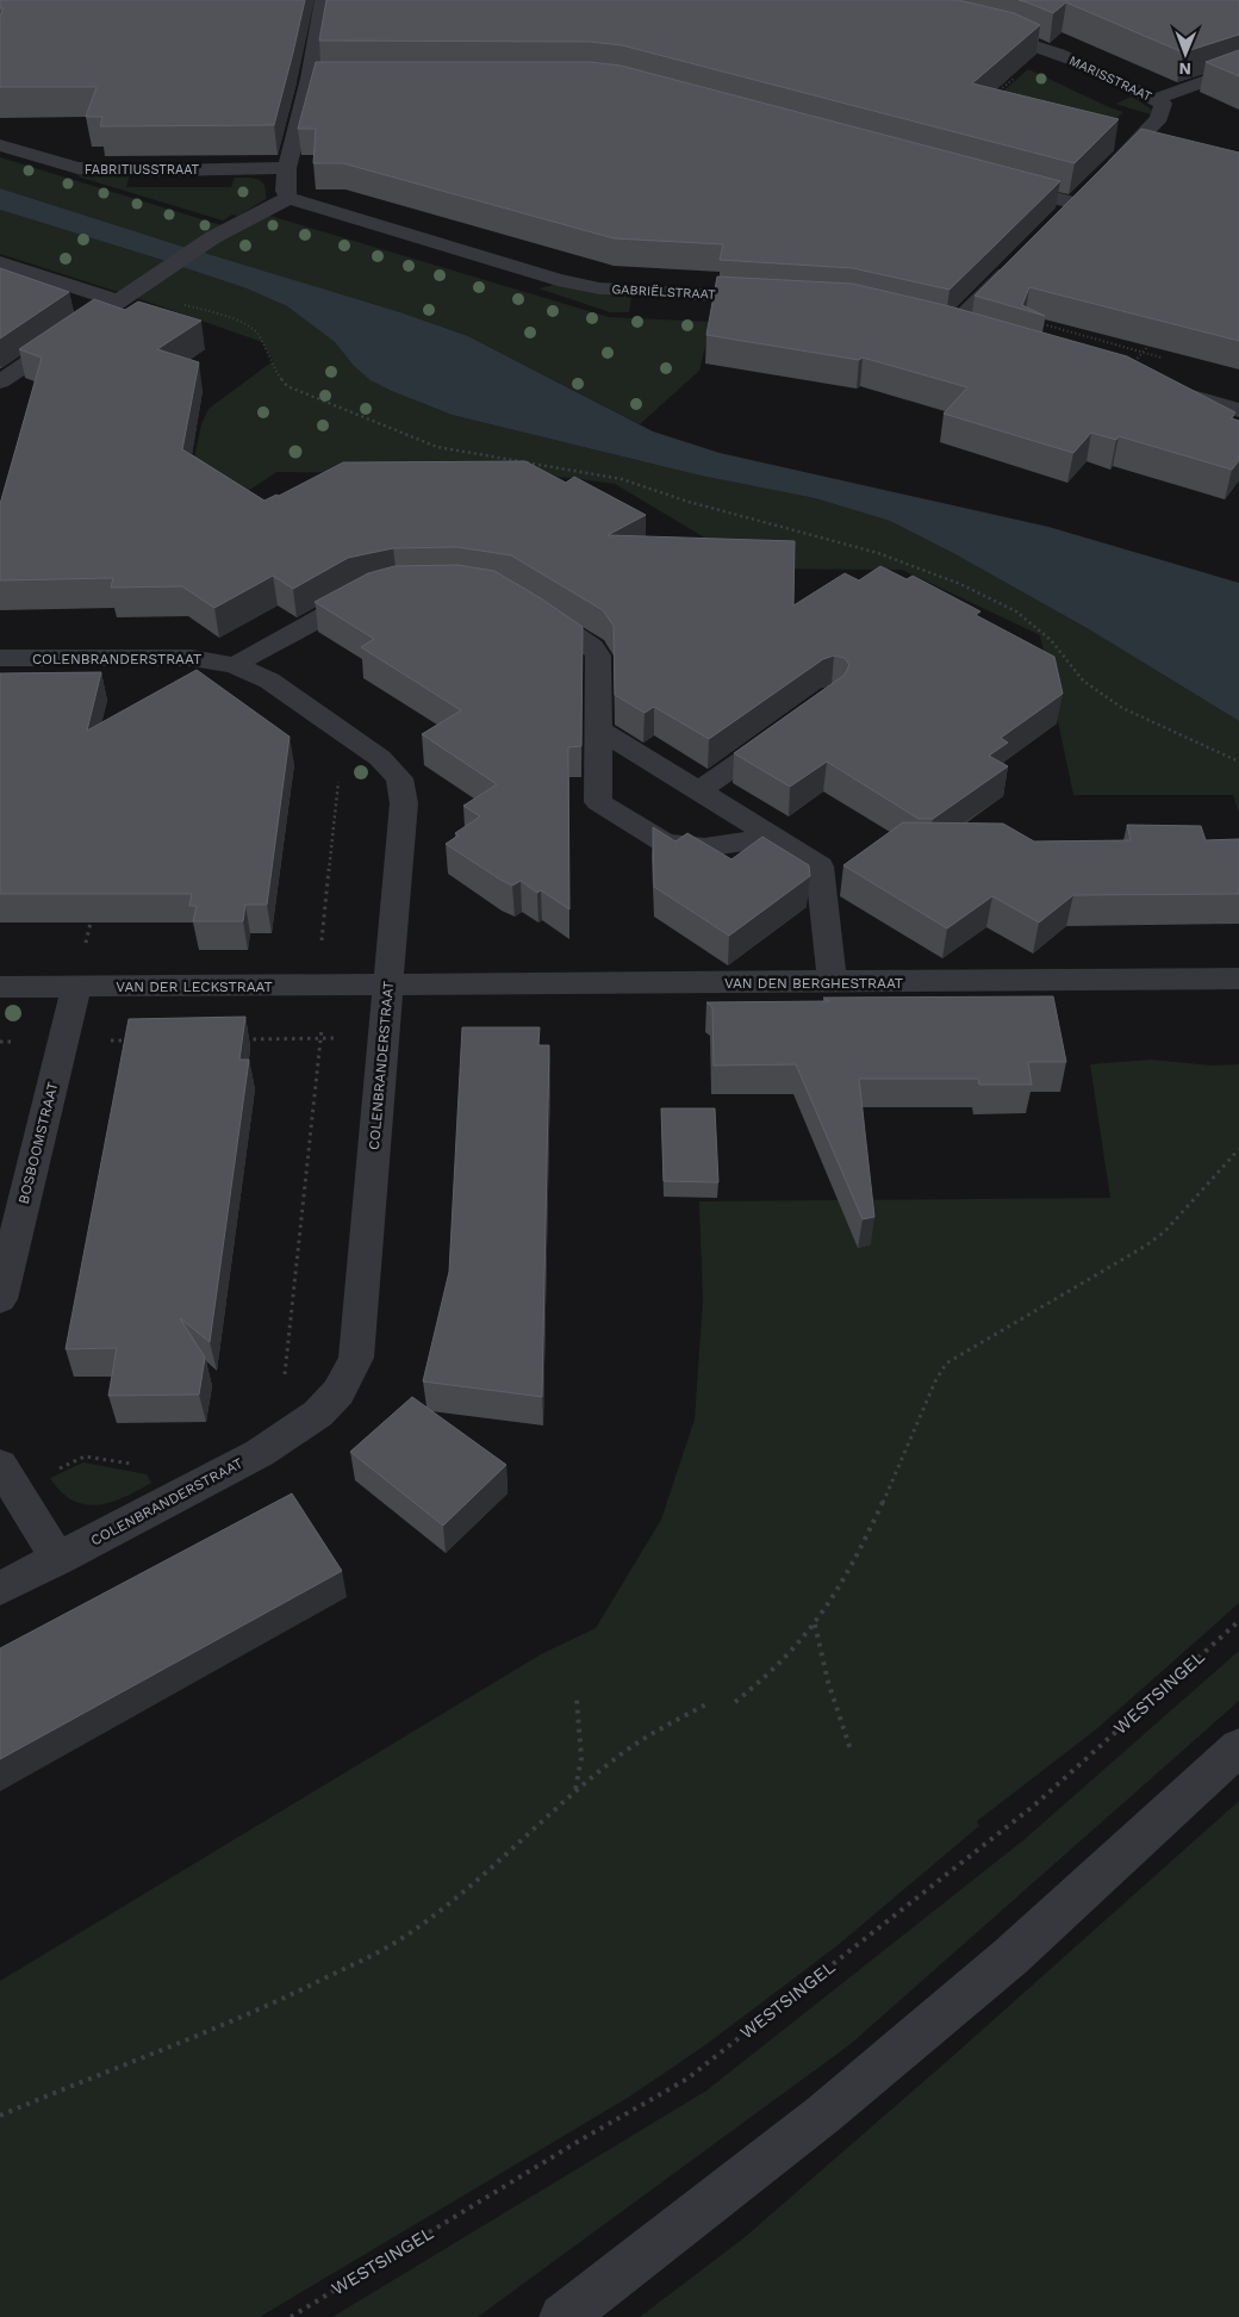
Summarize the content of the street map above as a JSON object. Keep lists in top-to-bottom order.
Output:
{
  "streets": {
    "street": [
      "MARISSTRAAT",
      "FABRITIUSSTRAAT",
      "GABRIËLSTRAAT",
      "COLENBRANDERSTRAAT",
      "VAN DEN BERGHESTRAAT",
      "VAN DER LECKSTRAAT",
      "BOSBOOMSTRAAT"
    ],
    "path": ["WESTSINGEL"]
  },
  "crossings": [
    ["COLENBRANDERSTRAAT", "VAN DEN BERGHESTRAAT"],
    ["COLENBRANDERSTRAAT", "VAN DER LECKSTRAAT"],
    ["VAN DEN BERGHESTRAAT", "VAN DER LECKSTRAAT"],
    ["VAN DER LECKSTRAAT", "BOSBOOMSTRAAT"]
  ],
  "north": "bottom"
}
